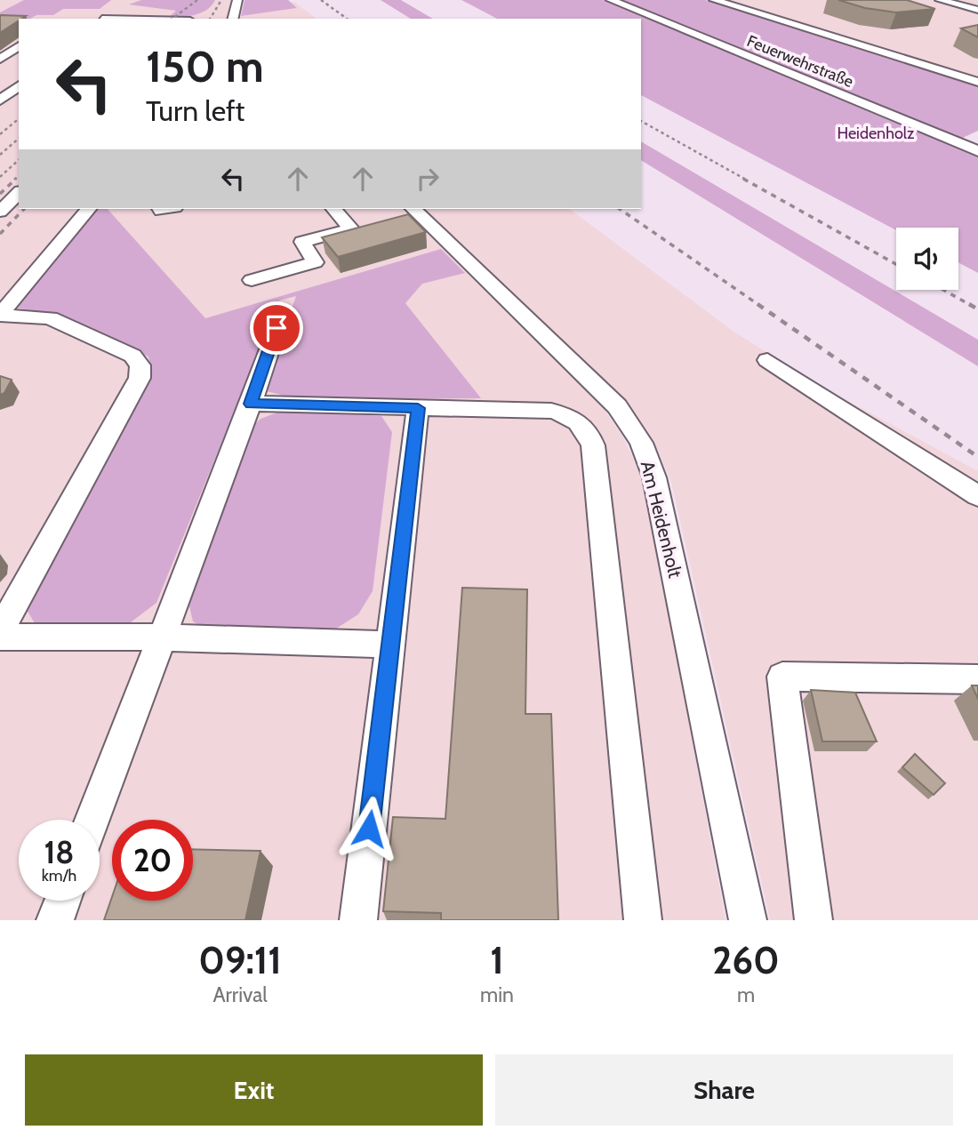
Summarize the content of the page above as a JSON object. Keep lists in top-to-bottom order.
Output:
{
  "streets": {
    "street": ["Feuerwehrstraße", "Am Heidenholt"]
  },
  "parks": ["Heidenholz"],
  "page": {
    "turn": ["150 m", "Turn left"],
    "speed": "18 km/h",
    "limit": "20",
    "eta": [
      "09:11",
      "Arrival",
      "1",
      "min",
      "260",
      "m"
    ],
    "buttons": ["Exit", "Share"]
  }
}
